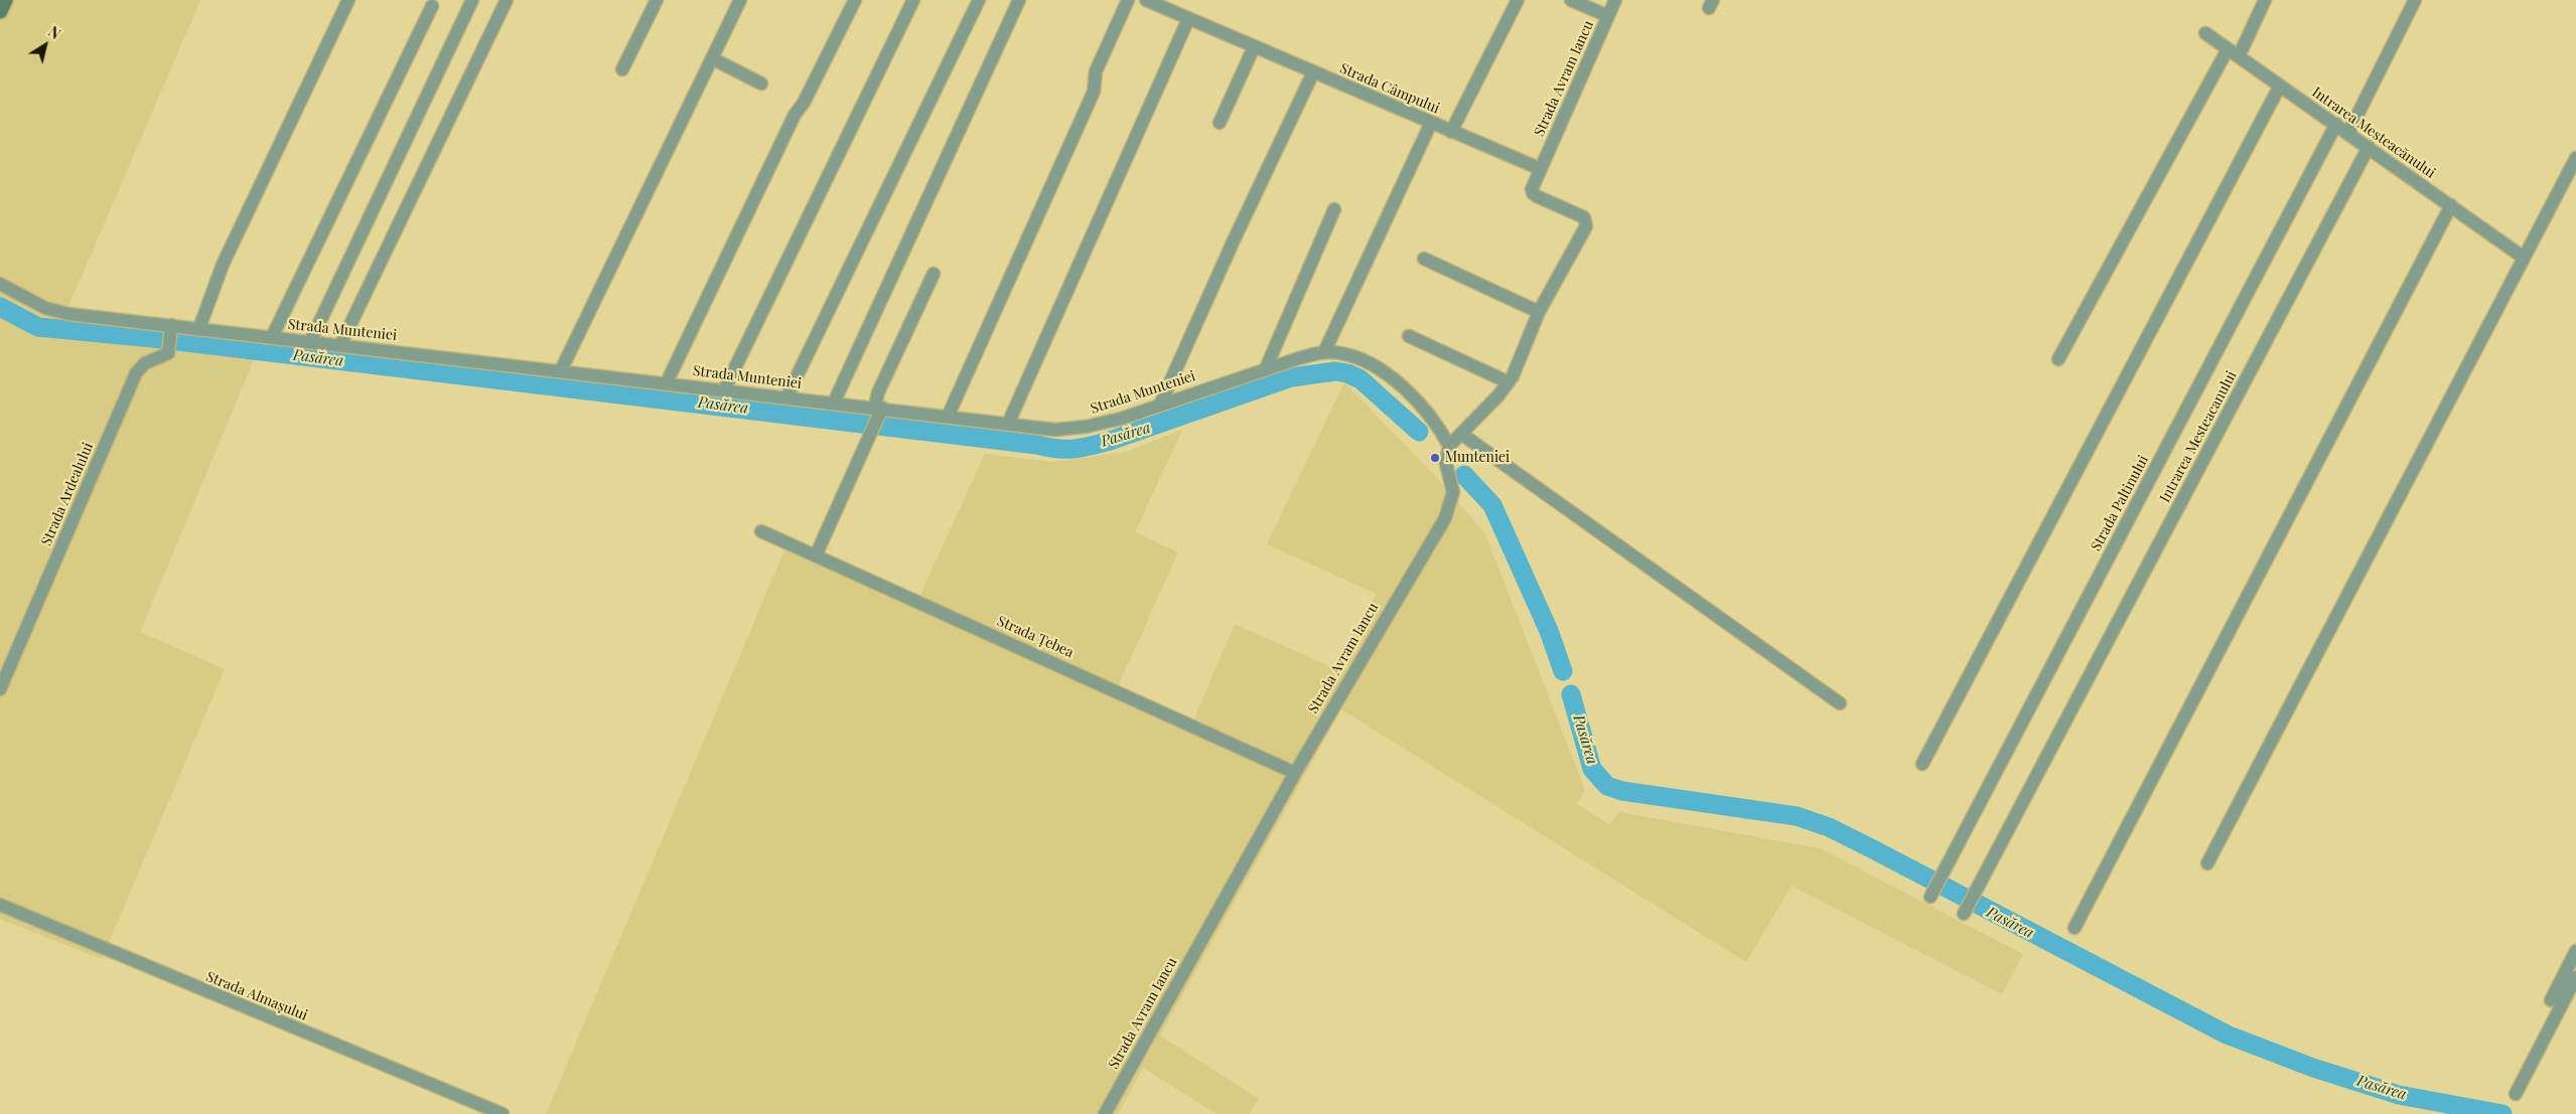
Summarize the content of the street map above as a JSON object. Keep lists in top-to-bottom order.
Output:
{
  "streets": {
    "street": [
      "Strada Avram Iancu",
      "Strada Câmpului",
      "Intrarea Mesteacănului",
      "Strada Munteniei",
      "Intrarea Mesteacanului",
      "Strada Ardealului",
      "Strada Paltinului",
      "Strada Țebea",
      "Strada Almașului"
    ]
  },
  "crossings": [
    ["Strada Avram Iancu", "Strada Câmpului"],
    ["Strada Avram Iancu", "Strada Munteniei"],
    ["Strada Avram Iancu", "Strada Țebea"],
    ["Intrarea Mesteacănului", "Intrarea Mesteacanului"],
    ["Intrarea Mesteacănului", "Strada Paltinului"],
    ["Strada Munteniei", "Strada Ardealului"]
  ],
  "water": ["Pasărea"],
  "places": ["Munteniei"],
  "north": "top right"
}
